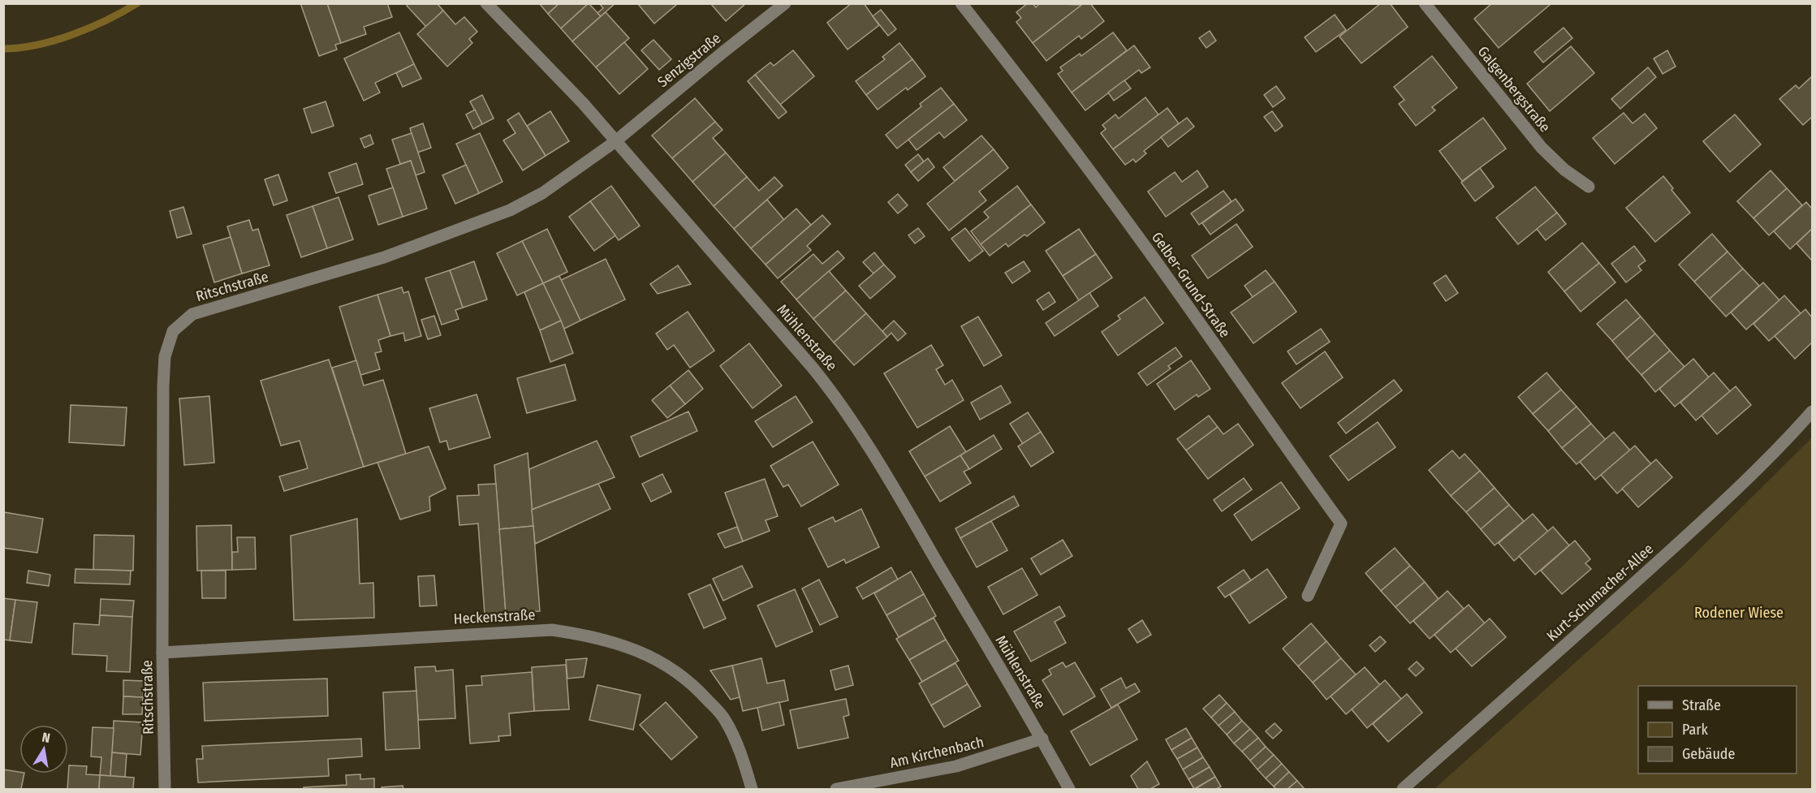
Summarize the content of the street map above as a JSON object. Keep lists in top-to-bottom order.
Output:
{
  "streets": {
    "street": [
      "Senzigstraße",
      "Galgenbergstraße",
      "Gelber-Grund-Straße",
      "Ritschstraße",
      "Mühlenstraße",
      "Kurt-Schumacher-Allee",
      "Heckenstraße",
      "Am Kirchenbach"
    ]
  },
  "crossings": [
    ["Senzigstraße", "Ritschstraße"],
    ["Senzigstraße", "Mühlenstraße"],
    ["Ritschstraße", "Mühlenstraße"],
    ["Ritschstraße", "Heckenstraße"],
    ["Mühlenstraße", "Am Kirchenbach"]
  ],
  "parks": ["Rodener Wiese"],
  "legend": ["Straße", "Park", "Gebäude"],
  "north": "top"
}
